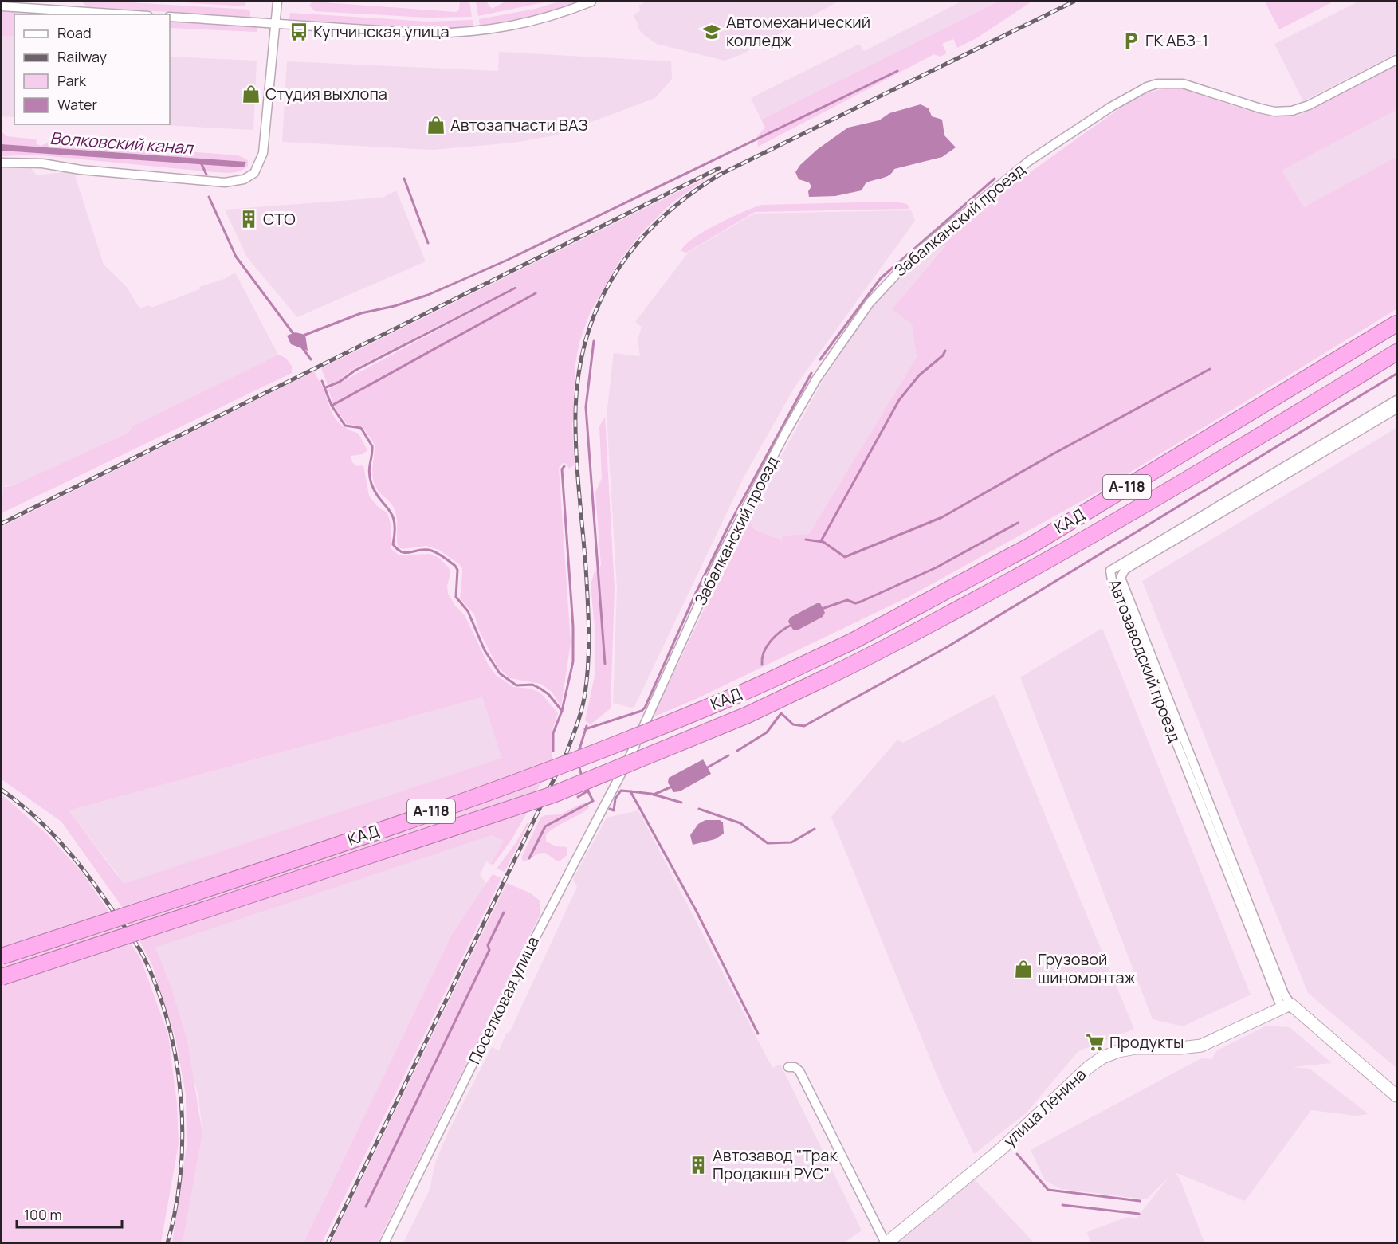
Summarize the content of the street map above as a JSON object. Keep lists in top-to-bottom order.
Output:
{
  "streets": {
    "highway": ["А-118", "КАД"],
    "street": [
      "Забалканский проезд",
      "Автозаводский проезд",
      "Поселковая улица",
      "улица Ленина"
    ]
  },
  "crossings": [
    ["Забалканский проезд", "Поселковая улица"],
    ["Автозаводский проезд", "улица Ленина"]
  ],
  "water": ["Волковский канал"],
  "places": {
    "bus stop": ["Купчинская улица"],
    "school or university": ["Автомеханический колледж"],
    "parking": ["ГК АБЗ-1"],
    "shop": ["Студия выхлопа", "Автозапчасти ВАЗ", "Грузовой шиномонтаж"],
    "building": ["СТО", "Автозавод \"Трак Продакшн РУС\""],
    "supermarket": ["Продукты"]
  },
  "legend": [
    "Road",
    "Railway",
    "Park",
    "Water"
  ],
  "scale_bar": "100 m"
}
